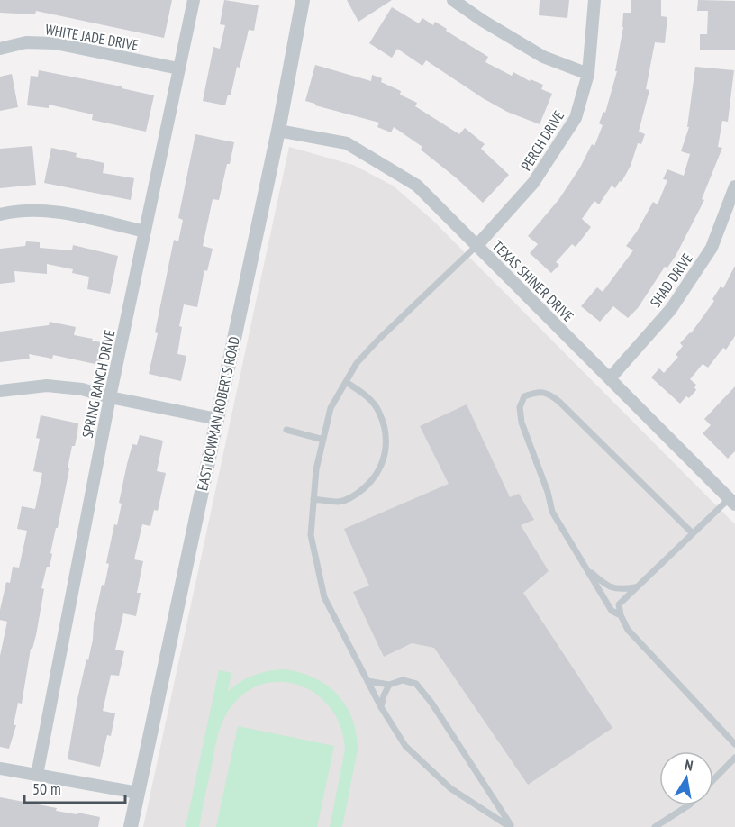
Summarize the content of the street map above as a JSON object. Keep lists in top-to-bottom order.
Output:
{
  "streets": {
    "street": [
      "WHITE JADE DRIVE",
      "PERCH DRIVE",
      "SHAD DRIVE",
      "TEXAS SHINER DRIVE",
      "SPRING RANCH DRIVE",
      "EAST BOWMAN ROBERTS ROAD"
    ]
  },
  "crossings": [
    ["WHITE JADE DRIVE", "SPRING RANCH DRIVE"],
    ["PERCH DRIVE", "TEXAS SHINER DRIVE"],
    ["SHAD DRIVE", "TEXAS SHINER DRIVE"],
    ["TEXAS SHINER DRIVE", "EAST BOWMAN ROBERTS ROAD"]
  ],
  "scale_bar": "50 m",
  "north": "top"
}
